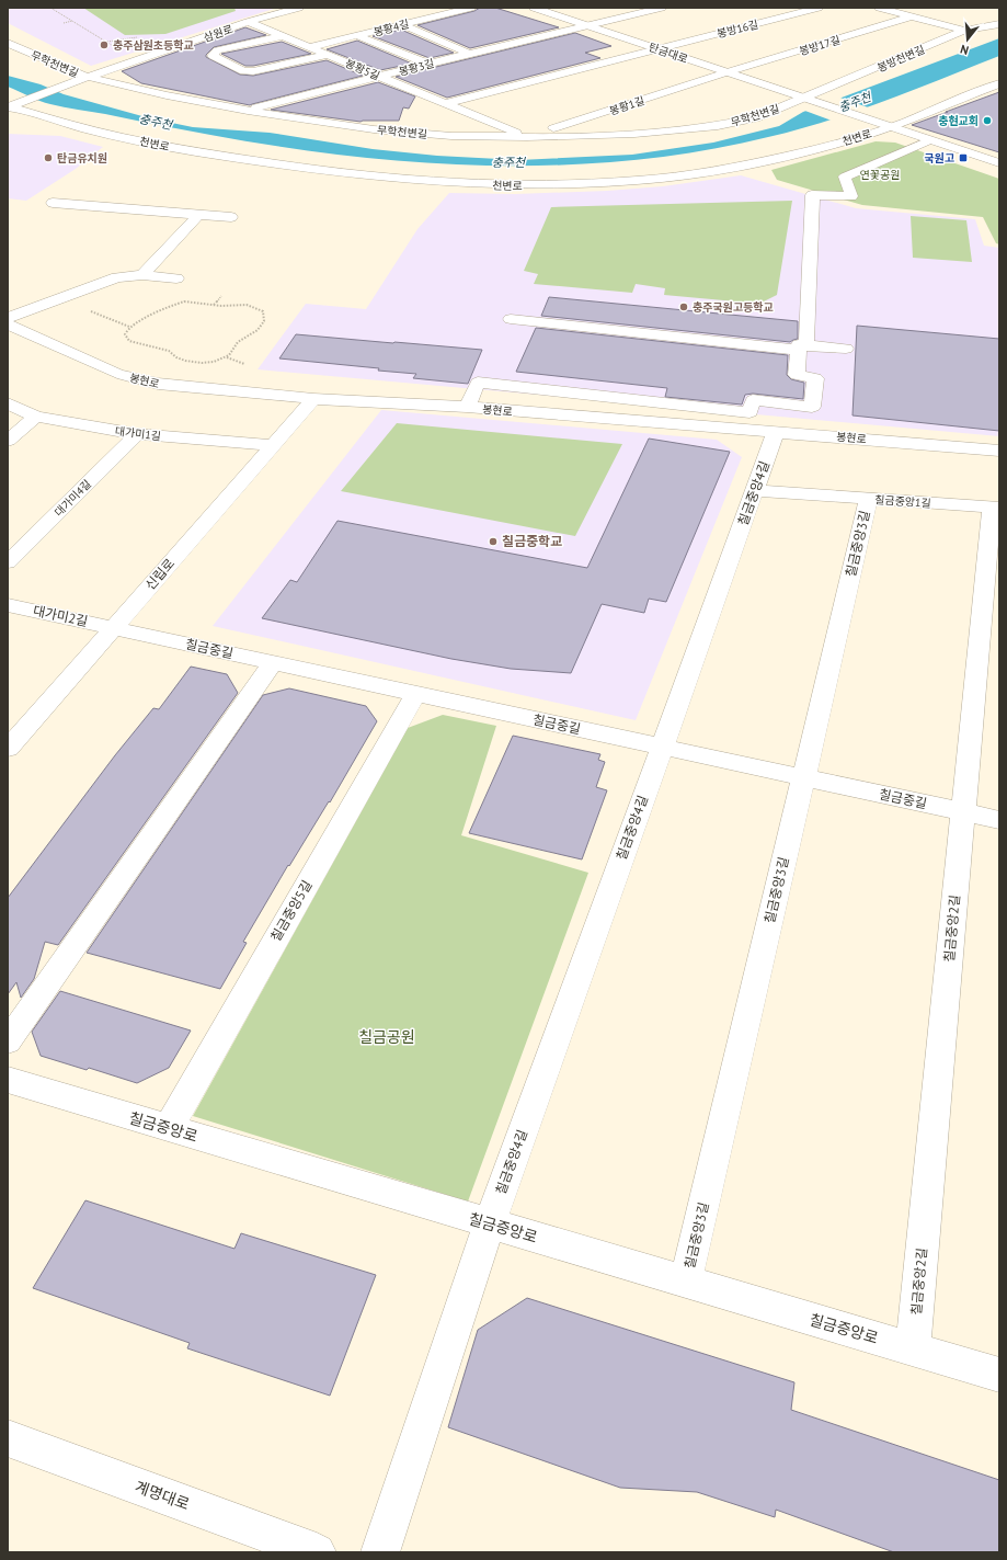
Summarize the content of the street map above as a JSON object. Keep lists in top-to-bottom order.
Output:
{
  "streets": {
    "street": [
      "봉황4길",
      "봉방16길",
      "삼원로",
      "봉방17길",
      "탄금대로",
      "봉방천변길",
      "무학천변길",
      "봉황3길",
      "봉황5길",
      "봉황1길",
      "천변로",
      "봉현로",
      "대가미1길",
      "칠금중앙4길",
      "대가미4길",
      "칠금중앙1길",
      "칠금중앙3길",
      "신립로",
      "대가미2길",
      "칠금중길",
      "칠금중앙5길",
      "칠금중앙2길",
      "칠금중앙로",
      "계명대로"
    ]
  },
  "crossings": [
    ["봉황4길", "봉황5길"],
    ["봉방16길", "탄금대로"],
    ["봉방16길", "봉황5길"],
    ["삼원로", "무학천변길"],
    ["삼원로", "봉황5길"],
    ["삼원로", "천변로"],
    ["봉방17길", "탄금대로"],
    ["봉방17길", "봉황1길"],
    ["탄금대로", "봉방천변길"],
    ["탄금대로", "무학천변길"],
    ["탄금대로", "봉황3길"],
    ["탄금대로", "봉황1길"],
    ["탄금대로", "천변로"],
    ["봉방천변길", "무학천변길"],
    ["무학천변길", "봉황3길"],
    ["무학천변길", "봉황5길"],
    ["무학천변길", "봉황1길"],
    ["봉황3길", "봉황5길"],
    ["봉황5길", "봉황1길"],
    ["봉현로", "칠금중앙4길"],
    ["봉현로", "신립로"],
    ["대가미1길", "대가미4길"],
    ["대가미1길", "신립로"],
    ["칠금중앙4길", "칠금중앙1길"],
    ["칠금중앙4길", "칠금중길"],
    ["칠금중앙4길", "칠금중앙로"],
    ["칠금중앙1길", "칠금중앙3길"],
    ["칠금중앙1길", "칠금중앙2길"],
    ["칠금중앙3길", "칠금중길"],
    ["칠금중앙3길", "칠금중앙로"],
    ["신립로", "대가미2길"],
    ["신립로", "칠금중길"],
    ["대가미2길", "칠금중길"],
    ["칠금중길", "칠금중앙5길"],
    ["칠금중길", "칠금중앙2길"],
    ["칠금중앙5길", "칠금중앙로"],
    ["칠금중앙2길", "칠금중앙로"]
  ],
  "water": ["충주천"],
  "parks": ["연꽃공원", "칠금공원"],
  "places": {
    "other": [
      "충주삼원초등학교",
      "충현교회",
      "탄금유치원",
      "충주국원고등학교",
      "칠금중학교"
    ],
    "transit": ["국원고"]
  },
  "north": "bottom"
}
